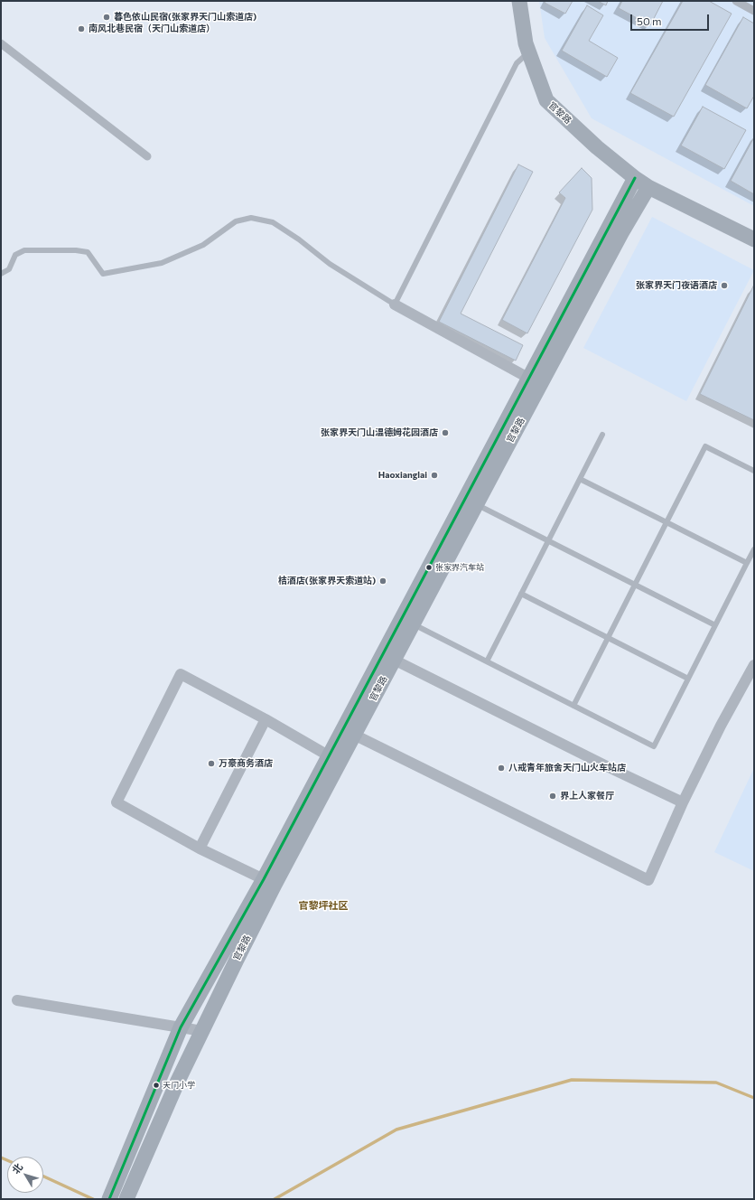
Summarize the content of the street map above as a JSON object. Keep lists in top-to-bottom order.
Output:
{
  "streets": {
    "main road": ["官黎路"]
  },
  "districts": ["官黎坪社区"],
  "places": [
    "暮色依山民宿(张家界天门山索道店)",
    "南风北巷民宿（天门山索道店）",
    "张家界天门夜语酒店",
    "张家界天门山温德姆花园酒店",
    "Haoxianglai",
    "张家界汽车站",
    "桔酒店(张家界天索道站)",
    "万豪商务酒店",
    "八戒青年旅舍天门山火车站店",
    "界上人家餐厅",
    "天门小学"
  ],
  "scale_bar": "50 m",
  "north": "top left"
}
